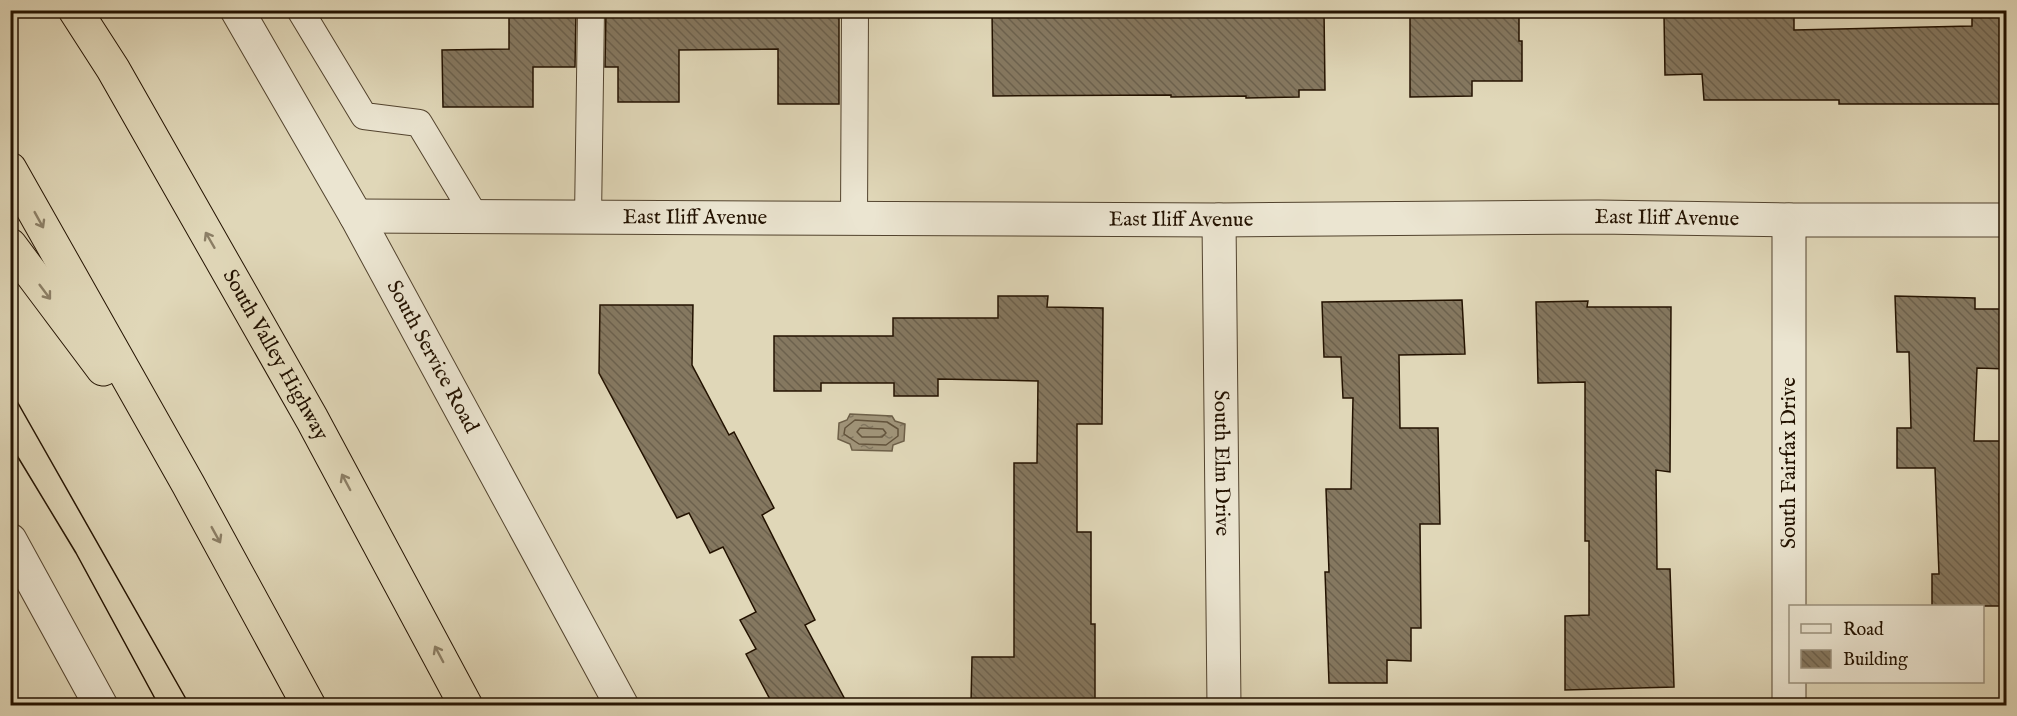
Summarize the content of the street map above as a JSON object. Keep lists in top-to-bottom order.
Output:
{
  "streets": {
    "highway": ["South Valley Highway"],
    "street": [
      "East Iliff Avenue",
      "South Service Road",
      "South Elm Drive",
      "South Fairfax Drive"
    ]
  },
  "crossings": [
    ["East Iliff Avenue", "South Service Road"],
    ["East Iliff Avenue", "South Elm Drive"],
    ["East Iliff Avenue", "South Fairfax Drive"]
  ],
  "legend": ["Road", "Building"]
}
